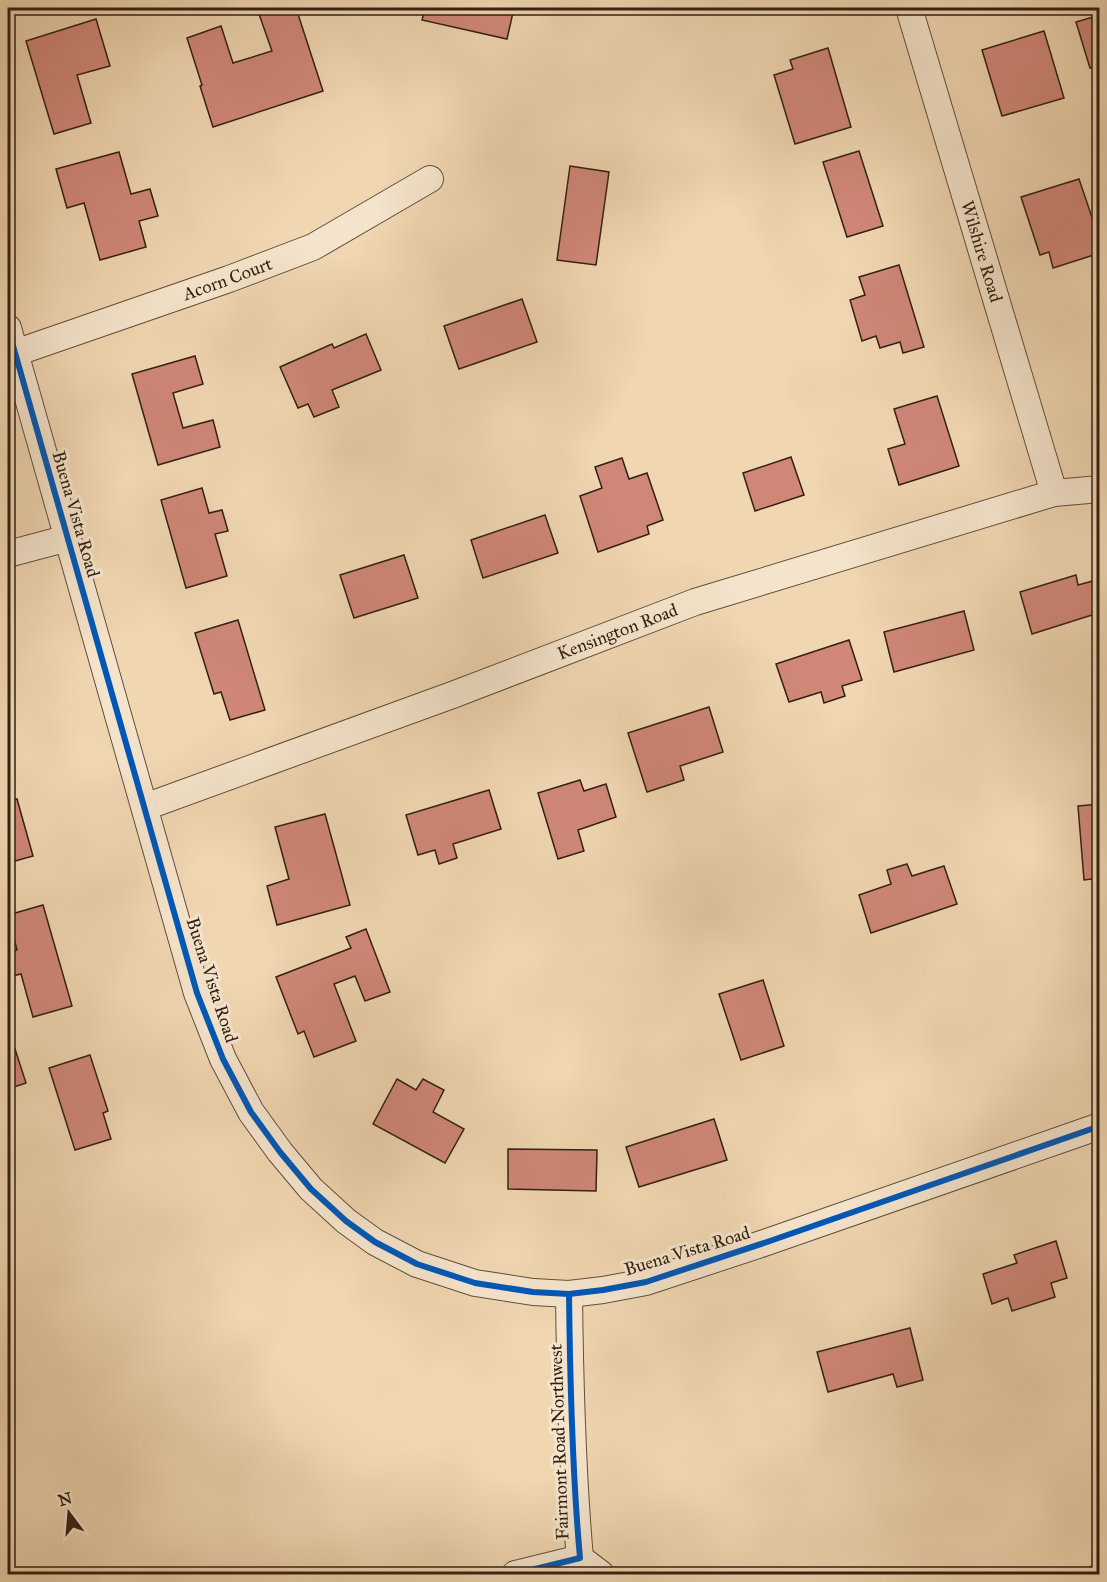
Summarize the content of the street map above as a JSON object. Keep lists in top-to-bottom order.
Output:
{
  "streets": {
    "street": [
      "Wilshire Road",
      "Acorn Court",
      "Buena Vista Road",
      "Kensington Road",
      "Fairmont Road Northwest"
    ]
  },
  "crossings": [
    ["Wilshire Road", "Kensington Road"],
    ["Acorn Court", "Buena Vista Road"],
    ["Buena Vista Road", "Kensington Road"],
    ["Buena Vista Road", "Fairmont Road Northwest"]
  ],
  "north": "top"
}
